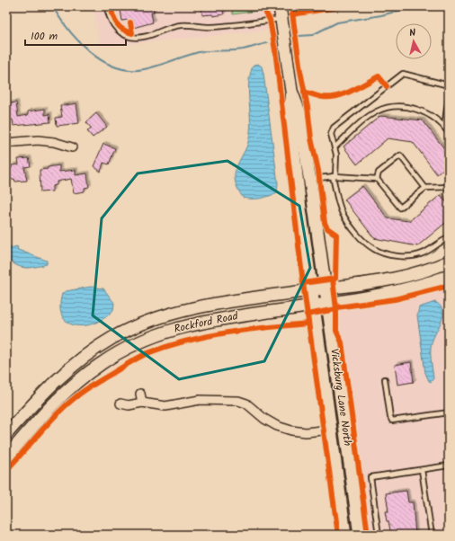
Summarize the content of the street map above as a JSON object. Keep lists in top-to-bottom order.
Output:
{
  "streets": {
    "main road": ["Rockford Road", "Vicksburg Lane North"]
  },
  "crossings": [
    ["Rockford Road", "Vicksburg Lane North"]
  ],
  "scale_bar": "100 m",
  "north": "top"
}
